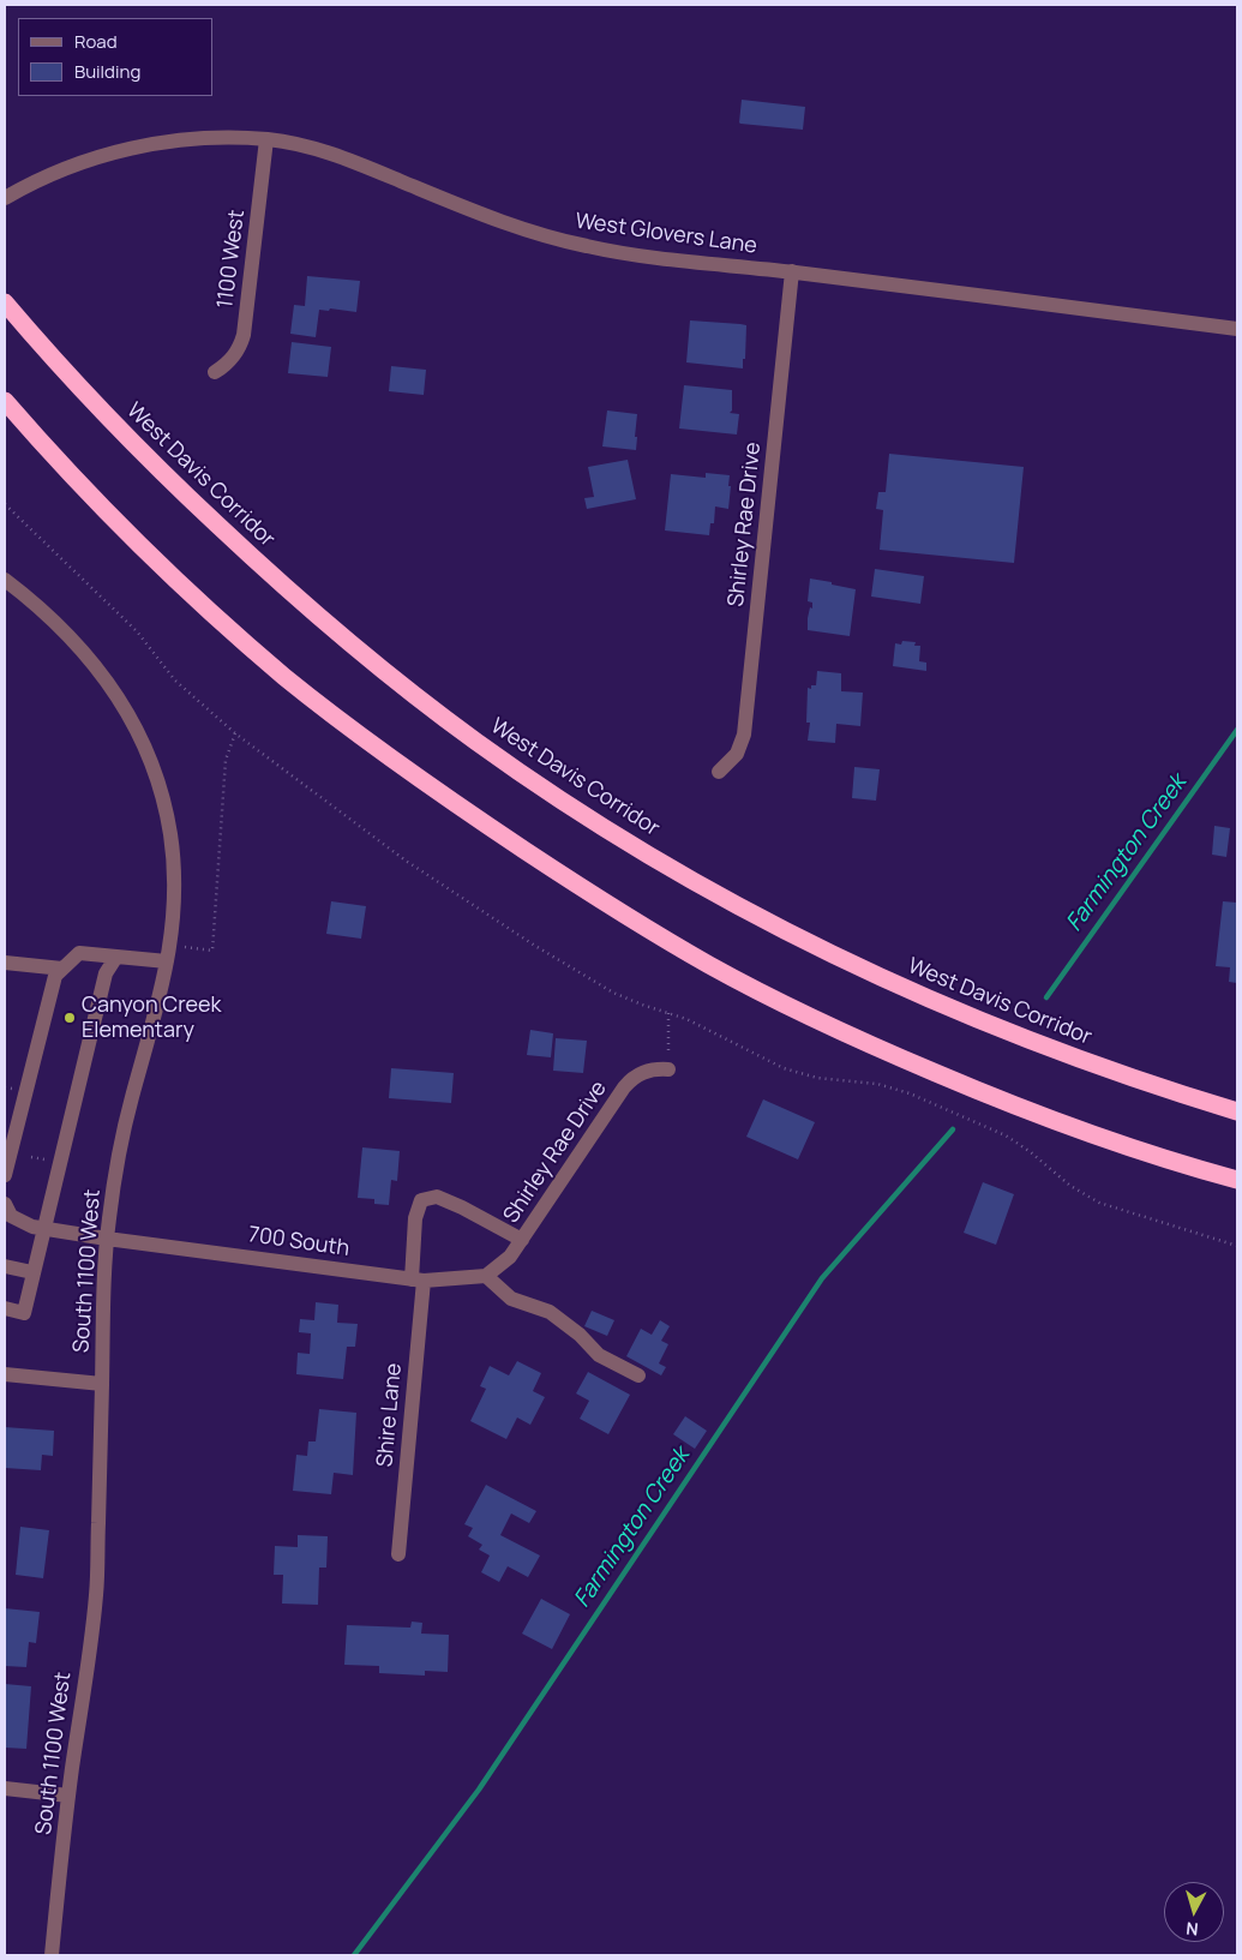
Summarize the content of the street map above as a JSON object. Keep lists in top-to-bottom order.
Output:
{
  "streets": {
    "highway": ["West Davis Corridor"],
    "street": [
      "West Glovers Lane",
      "1100 West",
      "Shirley Rae Drive",
      "700 South",
      "South 1100 West",
      "Shire Lane"
    ]
  },
  "crossings": [
    ["West Glovers Lane", "1100 West"],
    ["West Glovers Lane", "Shirley Rae Drive"],
    ["Shirley Rae Drive", "700 South"],
    ["Shirley Rae Drive", "Shire Lane"],
    ["700 South", "South 1100 West"],
    ["700 South", "Shire Lane"]
  ],
  "water": ["Farmington Creek"],
  "places": ["Canyon Creek Elementary"],
  "legend": ["Road", "Building"],
  "north": "bottom"
}
